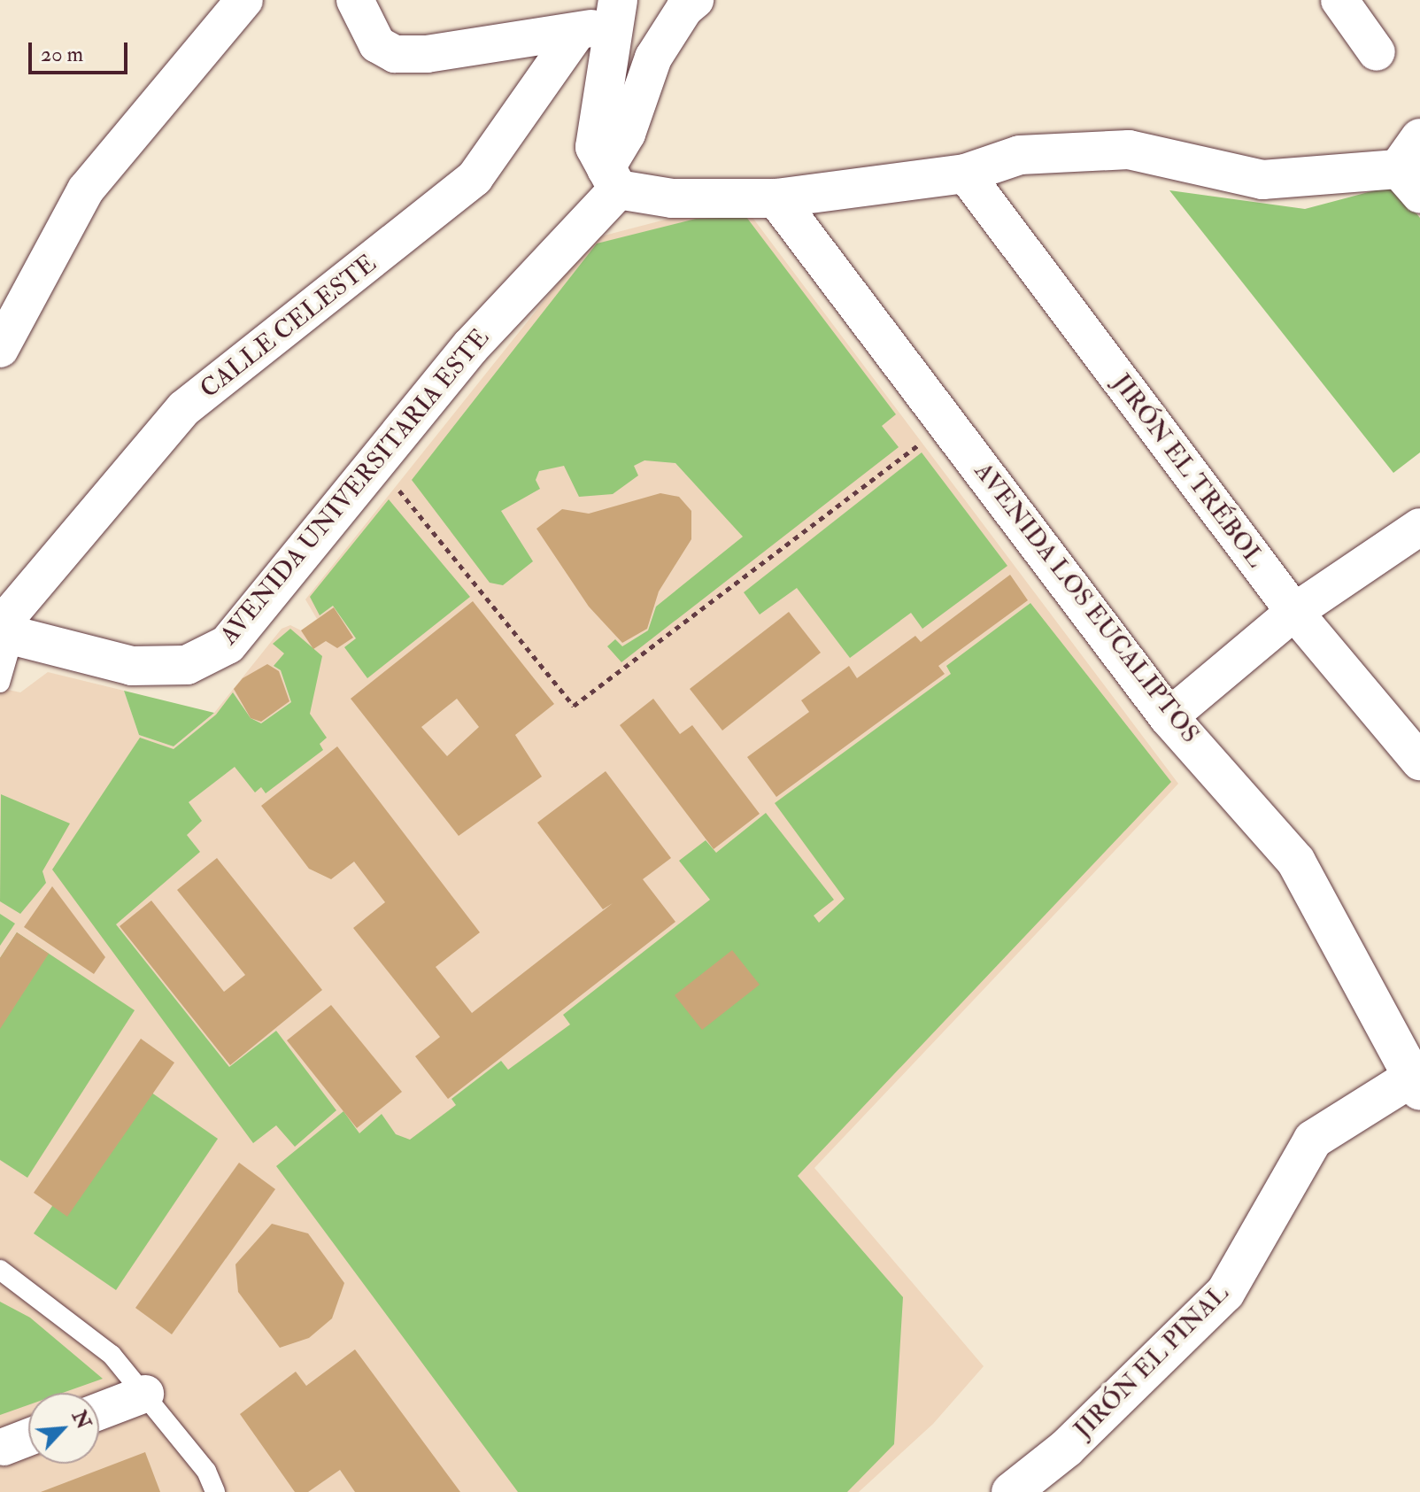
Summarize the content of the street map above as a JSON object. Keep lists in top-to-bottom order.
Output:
{
  "streets": {
    "main road": ["AVENIDA UNIVERSITARIA ESTE", "AVENIDA LOS EUCALIPTOS", "JIRÓN EL PINAL"],
    "street": ["CALLE CELESTE", "JIRÓN EL TRÉBOL"]
  },
  "crossings": [
    ["CALLE CELESTE", "AVENIDA UNIVERSITARIA ESTE"],
    ["AVENIDA LOS EUCALIPTOS", "JIRÓN EL PINAL"]
  ],
  "scale_bar": "20 m",
  "north": "top right"
}
